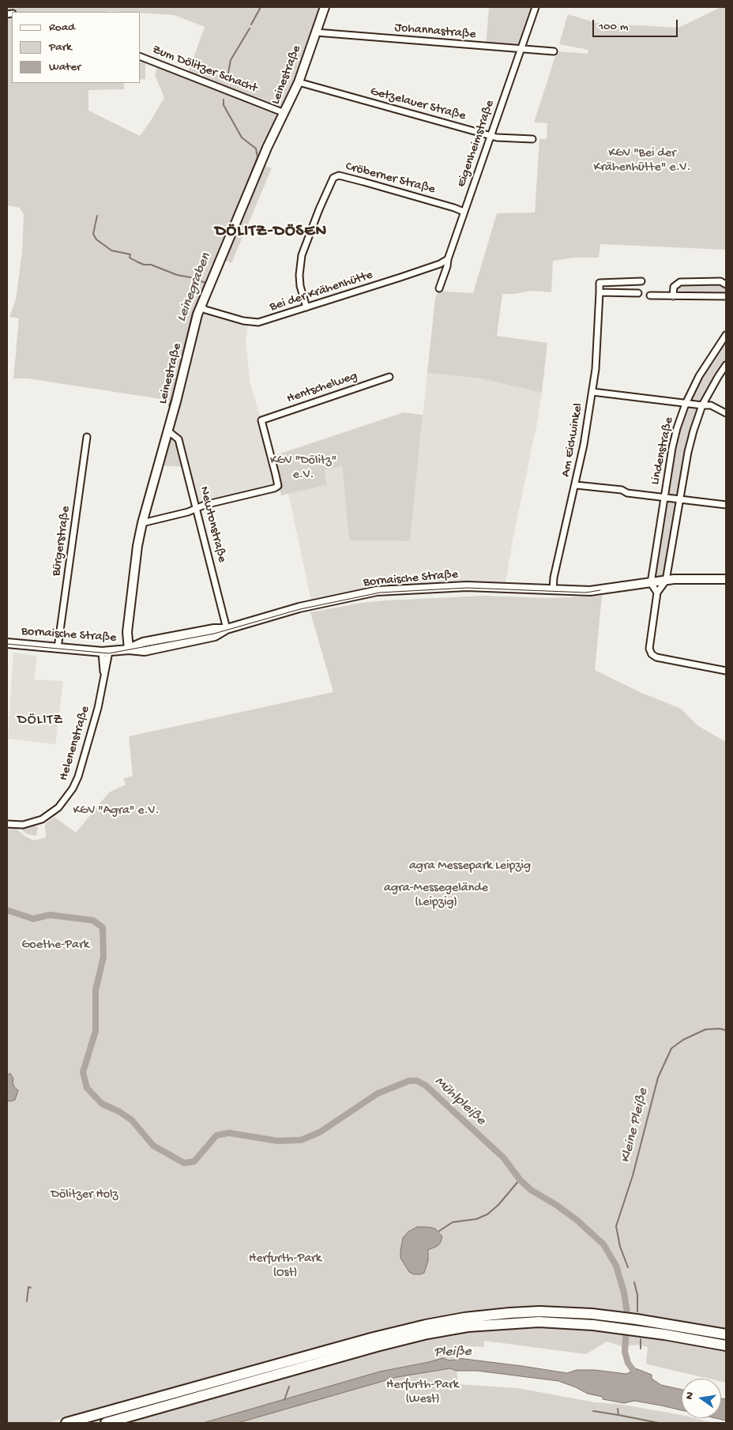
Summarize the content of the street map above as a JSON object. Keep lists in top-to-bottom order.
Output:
{
  "streets": {
    "main road": ["Leinestraße", "Bornaische Straße"],
    "street": [
      "Johannastraße",
      "Zum Dölitzer Schacht",
      "Getzelauer Straße",
      "Eigenheimstraße",
      "Cröberner Straße",
      "Bei der Krähenhütte",
      "Hentschelweg",
      "Am Eichwinkel",
      "Lindenstraße",
      "Newtonstraße",
      "Bürgerstraße",
      "Helenenstraße"
    ]
  },
  "crossings": [
    ["Johannastraße", "Leinestraße"],
    ["Johannastraße", "Eigenheimstraße"],
    ["Zum Dölitzer Schacht", "Leinestraße"],
    ["Leinestraße", "Getzelauer Straße"],
    ["Leinestraße", "Bei der Krähenhütte"],
    ["Leinestraße", "Newtonstraße"],
    ["Leinestraße", "Bornaische Straße"],
    ["Getzelauer Straße", "Eigenheimstraße"],
    ["Eigenheimstraße", "Cröberner Straße"],
    ["Eigenheimstraße", "Bei der Krähenhütte"],
    ["Cröberner Straße", "Bei der Krähenhütte"],
    ["Hentschelweg", "Newtonstraße"],
    ["Am Eichwinkel", "Bornaische Straße"],
    ["Lindenstraße", "Bornaische Straße"],
    ["Newtonstraße", "Bornaische Straße"],
    ["Bürgerstraße", "Bornaische Straße"],
    ["Bornaische Straße", "Helenenstraße"]
  ],
  "districts": ["DÖLITZ-DÖSEN", "DÖLITZ"],
  "water": [
    "Leinegraben",
    "Mühlpleiße",
    "Kleine Pleiße",
    "Pleiße"
  ],
  "parks": [
    "KGV \"Bei der Krähenhütte\" e.V.",
    "KGV \"Dölitz\" e.V.",
    "KGV \"Agra\" e.V.",
    "agra Messepark Leipzig",
    "agra-Messegelände (Leipzig)",
    "Goethe-Park",
    "Dölitzer Holz",
    "Herfurth-Park (Ost)",
    "Herfurth-Park (West)"
  ],
  "legend": ["Road", "Park", "Water"],
  "scale_bar": "100 m",
  "north": "left"
}
